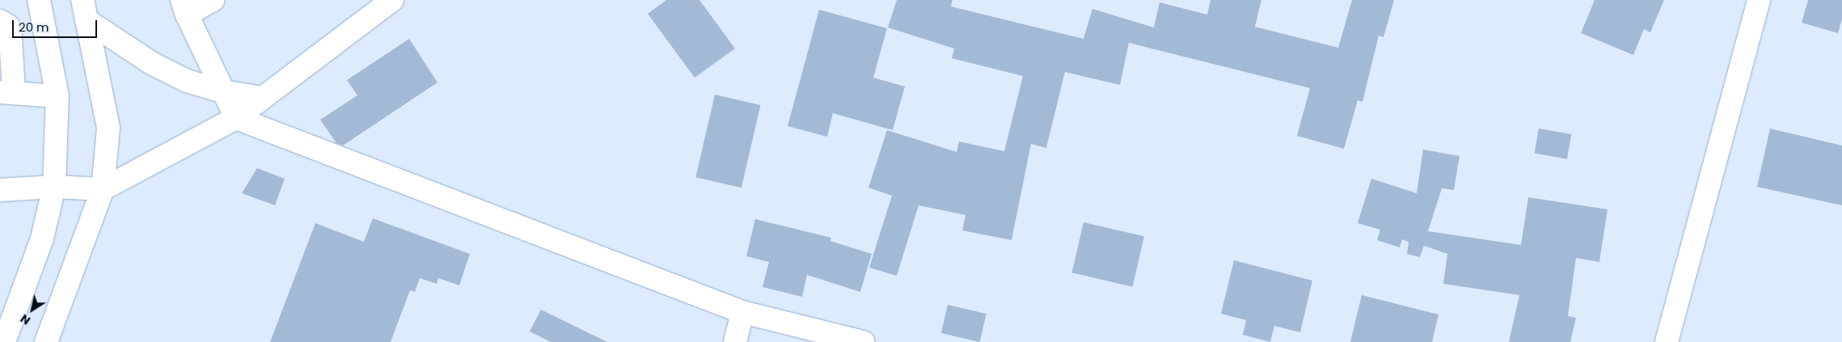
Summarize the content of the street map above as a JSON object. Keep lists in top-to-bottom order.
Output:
{
  "scale_bar": "20 m",
  "north": "bottom left"
}
